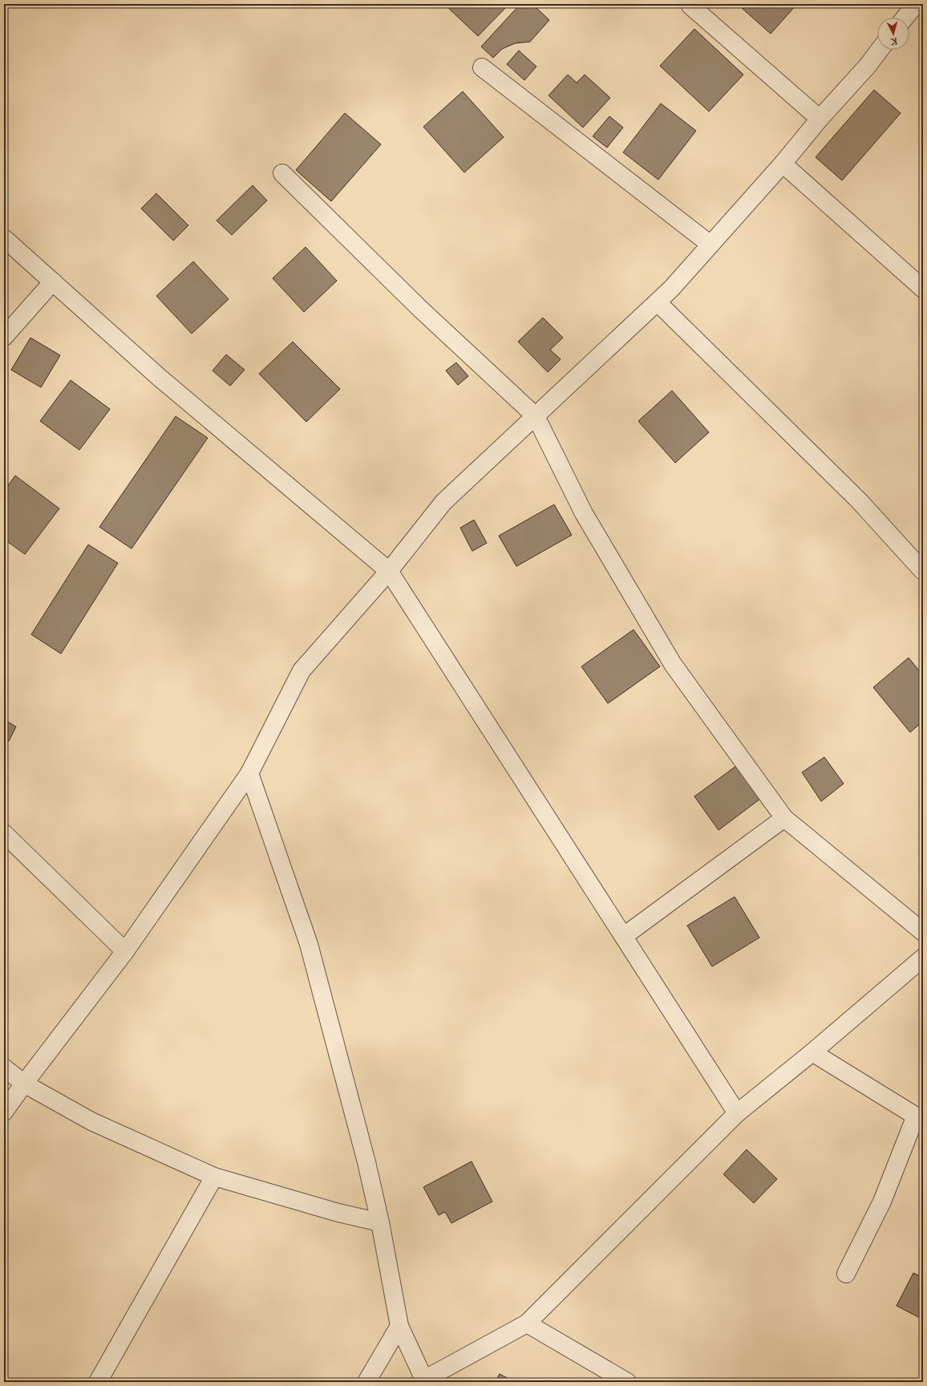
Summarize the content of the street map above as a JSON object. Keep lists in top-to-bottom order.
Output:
{
  "north": "bottom"
}
